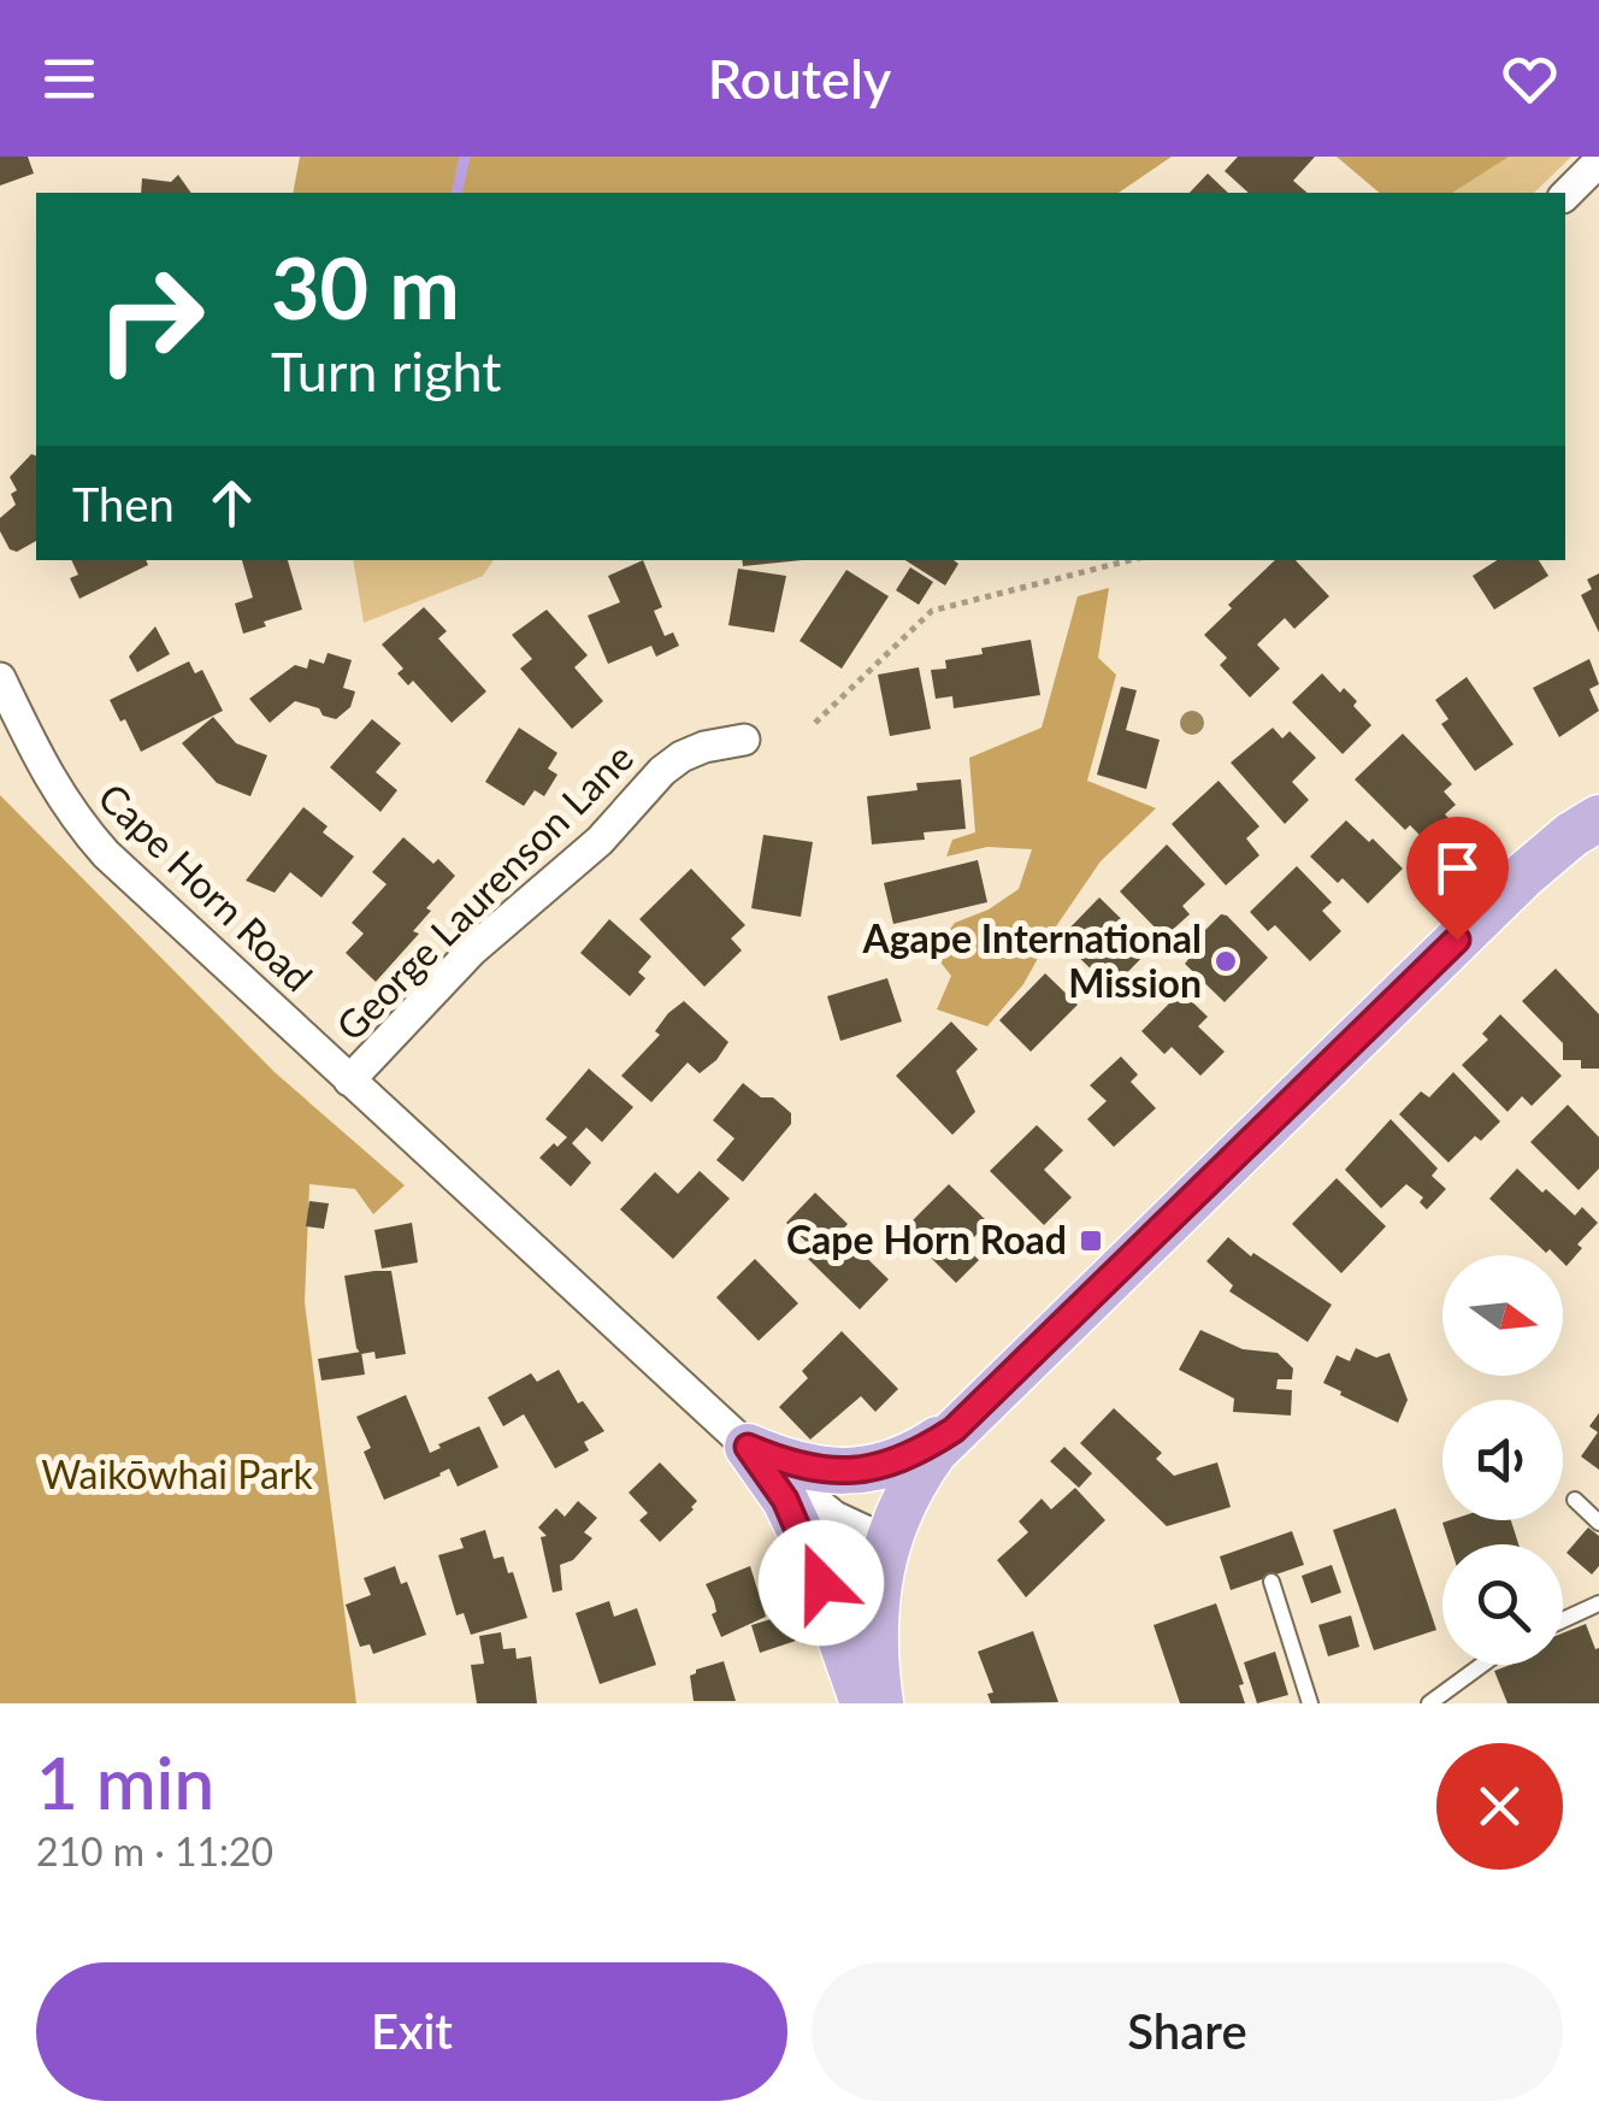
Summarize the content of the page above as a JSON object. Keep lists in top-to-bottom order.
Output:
{
  "streets": {
    "street": ["Cape Horn Road", "George Laurenson Lane"]
  },
  "crossings": [
    ["Cape Horn Road", "George Laurenson Lane"]
  ],
  "parks": ["Waikōwhai Park"],
  "places": {
    "other": ["Agape International Mission"],
    "transit": ["Cape Horn Road"]
  },
  "north": "right",
  "page": {
    "header": "Routely",
    "turn": ["30 m", "Turn right"],
    "then": "Then",
    "heading": ["1 min", "210 m · 11:20"],
    "buttons": ["Exit", "Share"]
  }
}
